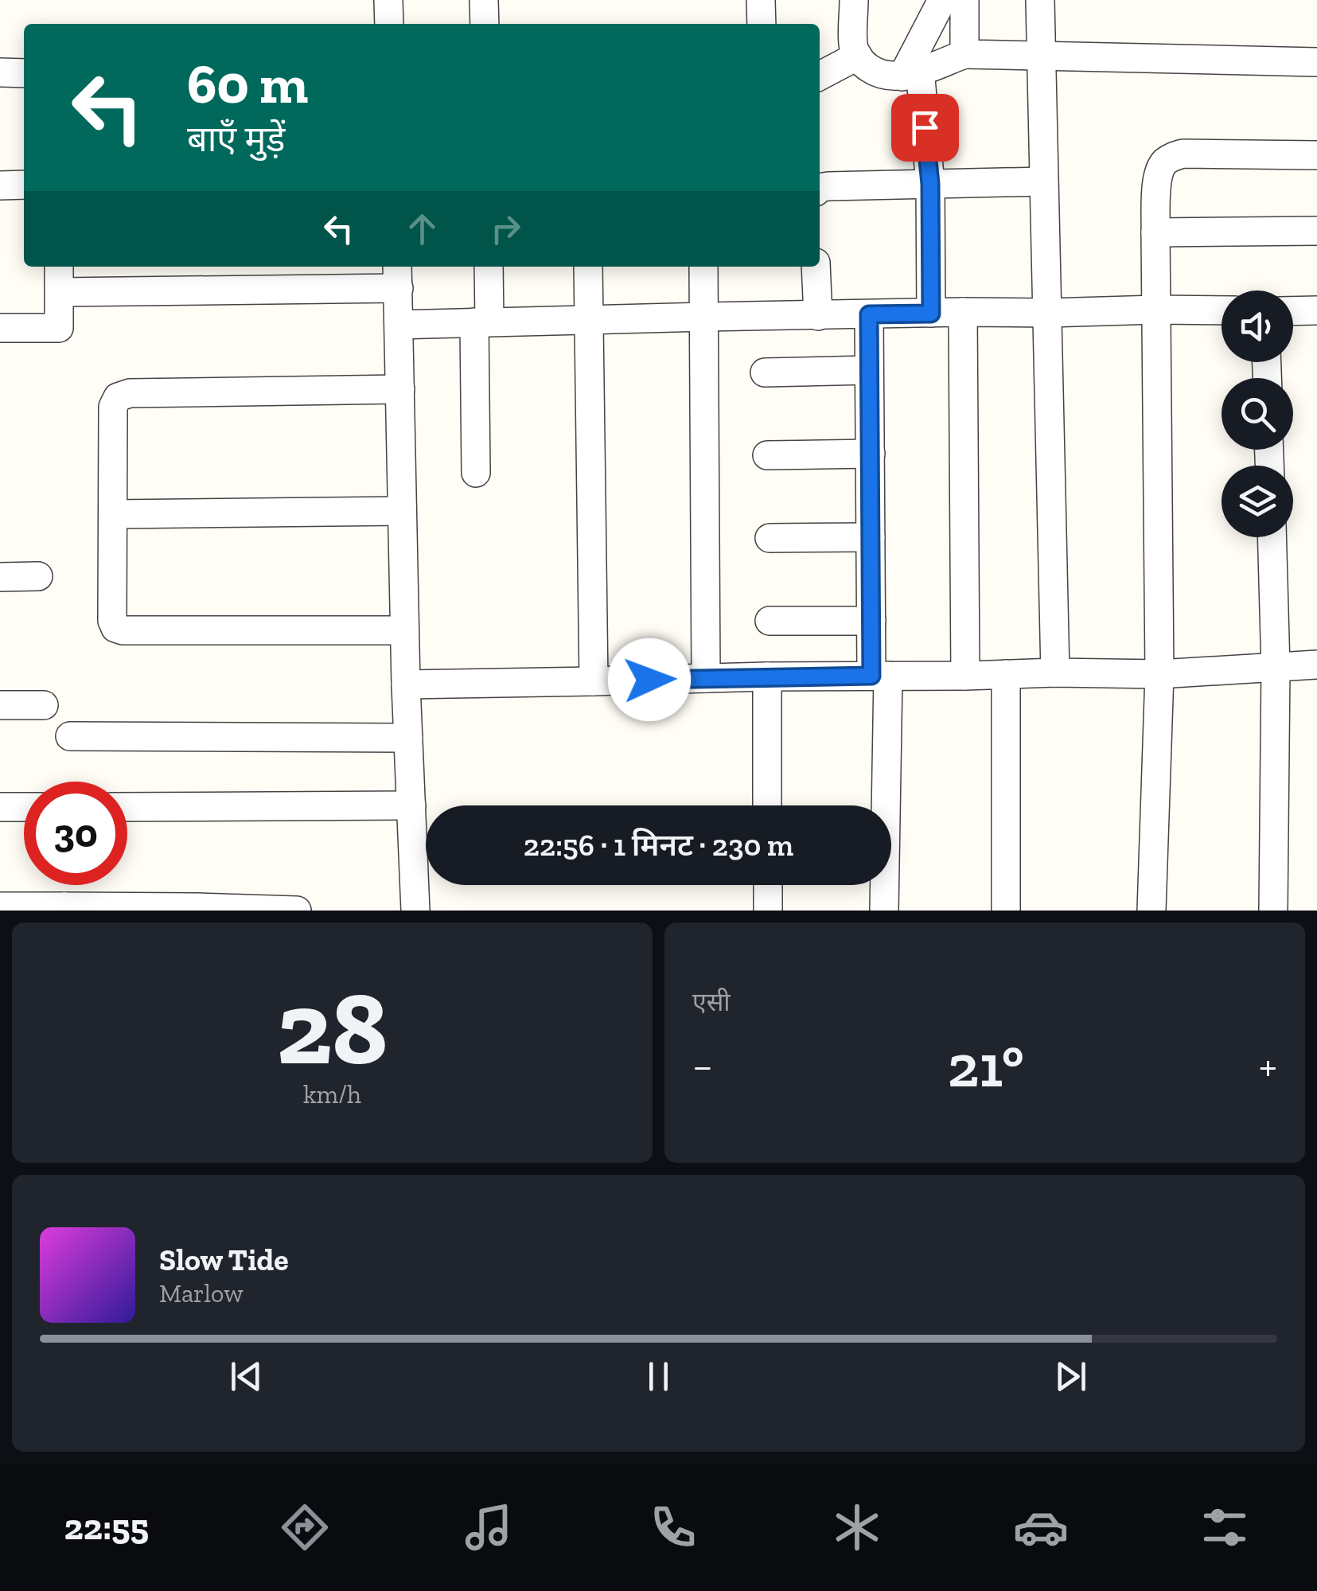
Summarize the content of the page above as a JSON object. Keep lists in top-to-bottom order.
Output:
{
  "page": {
    "turn": ["60 m", "बाएँ मुड़ें"],
    "limit": "30",
    "trip": "22:56 · 1 मिनट · 230 m",
    "tile": [
      ["28", "km/h"],
      "एसी"
    ],
    "heat": ["−", "21°", "+"],
    "song": ["Slow Tide", "Marlow"],
    "tabs": "22:55"
  }
}
